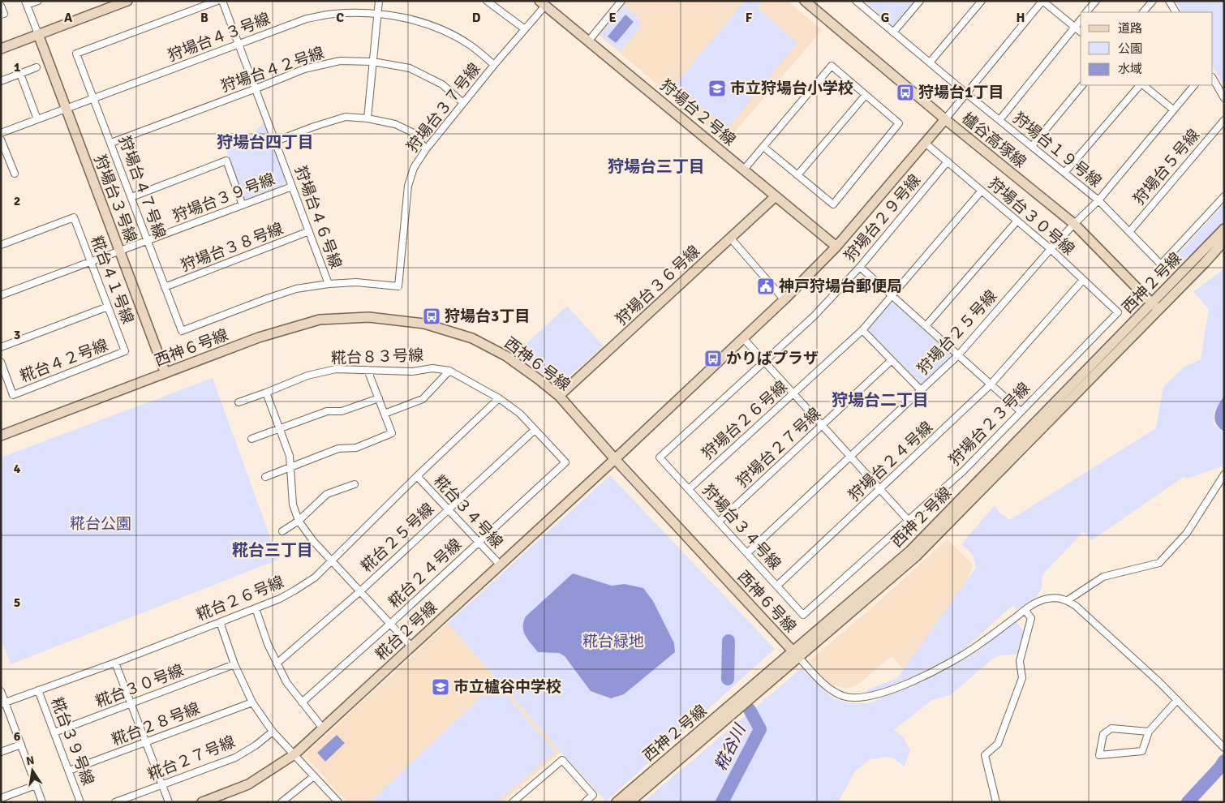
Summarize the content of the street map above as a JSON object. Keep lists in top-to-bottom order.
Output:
{
  "streets": {
    "street": [
      "狩場台４３号線",
      "狩場台４２号線",
      "狩場台３７号線",
      "狩場台２号線",
      "櫨谷高塚線",
      "狩場台１９号線",
      "狩場台５号線",
      "狩場台４７号線",
      "狩場台３９号線",
      "狩場台３号線",
      "狩場台３０号線",
      "狩場台４６号線",
      "狩場台２９号線",
      "狩場台３８号線",
      "糀台４１号線",
      "西神２号線",
      "狩場台３６号線",
      "狩場台２５号線",
      "西神６号線",
      "糀台８３号線",
      "糀台４２号線",
      "狩場台２６号線",
      "狩場台２３号線",
      "狩場台２７号線",
      "狩場台２４号線",
      "糀台３４号線",
      "狩場台３４号線",
      "糀台２５号線",
      "糀台２４号線",
      "糀台２６号線",
      "糀台２号線",
      "糀台３０号線",
      "糀台２８号線",
      "糀台３９号線",
      "糀台２７号線"
    ]
  },
  "crossings": [
    ["狩場台４３号線", "狩場台３７号線"],
    ["狩場台４３号線", "狩場台４７号線"],
    ["狩場台４３号線", "狩場台３号線"],
    ["狩場台４３号線", "狩場台４６号線"],
    ["狩場台４２号線", "狩場台３７号線"],
    ["狩場台４２号線", "狩場台４７号線"],
    ["狩場台４２号線", "狩場台４６号線"],
    ["狩場台３７号線", "狩場台２号線"],
    ["狩場台３７号線", "狩場台４７号線"],
    ["狩場台３７号線", "狩場台４６号線"],
    ["狩場台２号線", "狩場台３６号線"],
    ["狩場台２号線", "糀台２号線"],
    ["櫨谷高塚線", "西神２号線"],
    ["櫨谷高塚線", "狩場台２５号線"],
    ["櫨谷高塚線", "糀台２号線"],
    ["狩場台１９号線", "狩場台５号線"],
    ["狩場台１９号線", "狩場台２５号線"],
    ["狩場台４７号線", "狩場台３９号線"],
    ["狩場台４７号線", "狩場台３８号線"],
    ["狩場台３９号線", "狩場台３号線"],
    ["狩場台３９号線", "狩場台４６号線"],
    ["狩場台３９号線", "糀台４１号線"],
    ["狩場台３号線", "西神６号線"],
    ["狩場台３０号線", "狩場台２９号線"],
    ["狩場台３０号線", "狩場台２５号線"],
    ["狩場台３０号線", "狩場台２６号線"],
    ["狩場台３０号線", "狩場台２３号線"],
    ["狩場台３０号線", "狩場台２４号線"],
    ["狩場台３０号線", "糀台２号線"],
    ["狩場台４６号線", "狩場台３８号線"],
    ["狩場台２９号線", "狩場台３４号線"],
    ["糀台４１号線", "糀台４２号線"],
    ["西神２号線", "西神６号線"],
    ["狩場台３６号線", "西神６号線"],
    ["狩場台２５号線", "狩場台３４号線"],
    ["西神６号線", "糀台２号線"],
    ["糀台８３号線", "糀台２５号線"],
    ["糀台８３号線", "糀台２４号線"],
    ["糀台８３号線", "糀台２６号線"],
    ["狩場台２６号線", "狩場台３４号線"],
    ["狩場台２３号線", "狩場台３４号線"],
    ["狩場台２７号線", "狩場台３４号線"],
    ["狩場台２４号線", "狩場台３４号線"],
    ["糀台３４号線", "糀台２５号線"],
    ["糀台３４号線", "糀台２４号線"],
    ["糀台３４号線", "糀台２６号線"],
    ["糀台３４号線", "糀台２号線"],
    ["糀台２６号線", "糀台３９号線"],
    ["糀台３０号線", "糀台３９号線"],
    ["糀台２８号線", "糀台３９号線"]
  ],
  "districts": [
    "狩場台四丁目",
    "狩場台三丁目",
    "狩場台二丁目",
    "糀台三丁目"
  ],
  "water": ["糀谷川"],
  "parks": ["糀台公園", "糀台緑地"],
  "places": {
    "school or university": ["市立狩場台小学校", "市立櫨谷中学校"],
    "bus stop": ["狩場台1丁目", "狩場台3丁目", "かりばプラザ"],
    "public building": ["神戸狩場台郵便局"]
  },
  "legend": ["道路", "公園", "水域"],
  "north": "top",
  "grid": {
    "columns": [
      "A",
      "B",
      "C",
      "D",
      "E",
      "F",
      "G",
      "H"
    ],
    "rows": [
      "1",
      "2",
      "3",
      "4",
      "5",
      "6"
    ]
  }
}
